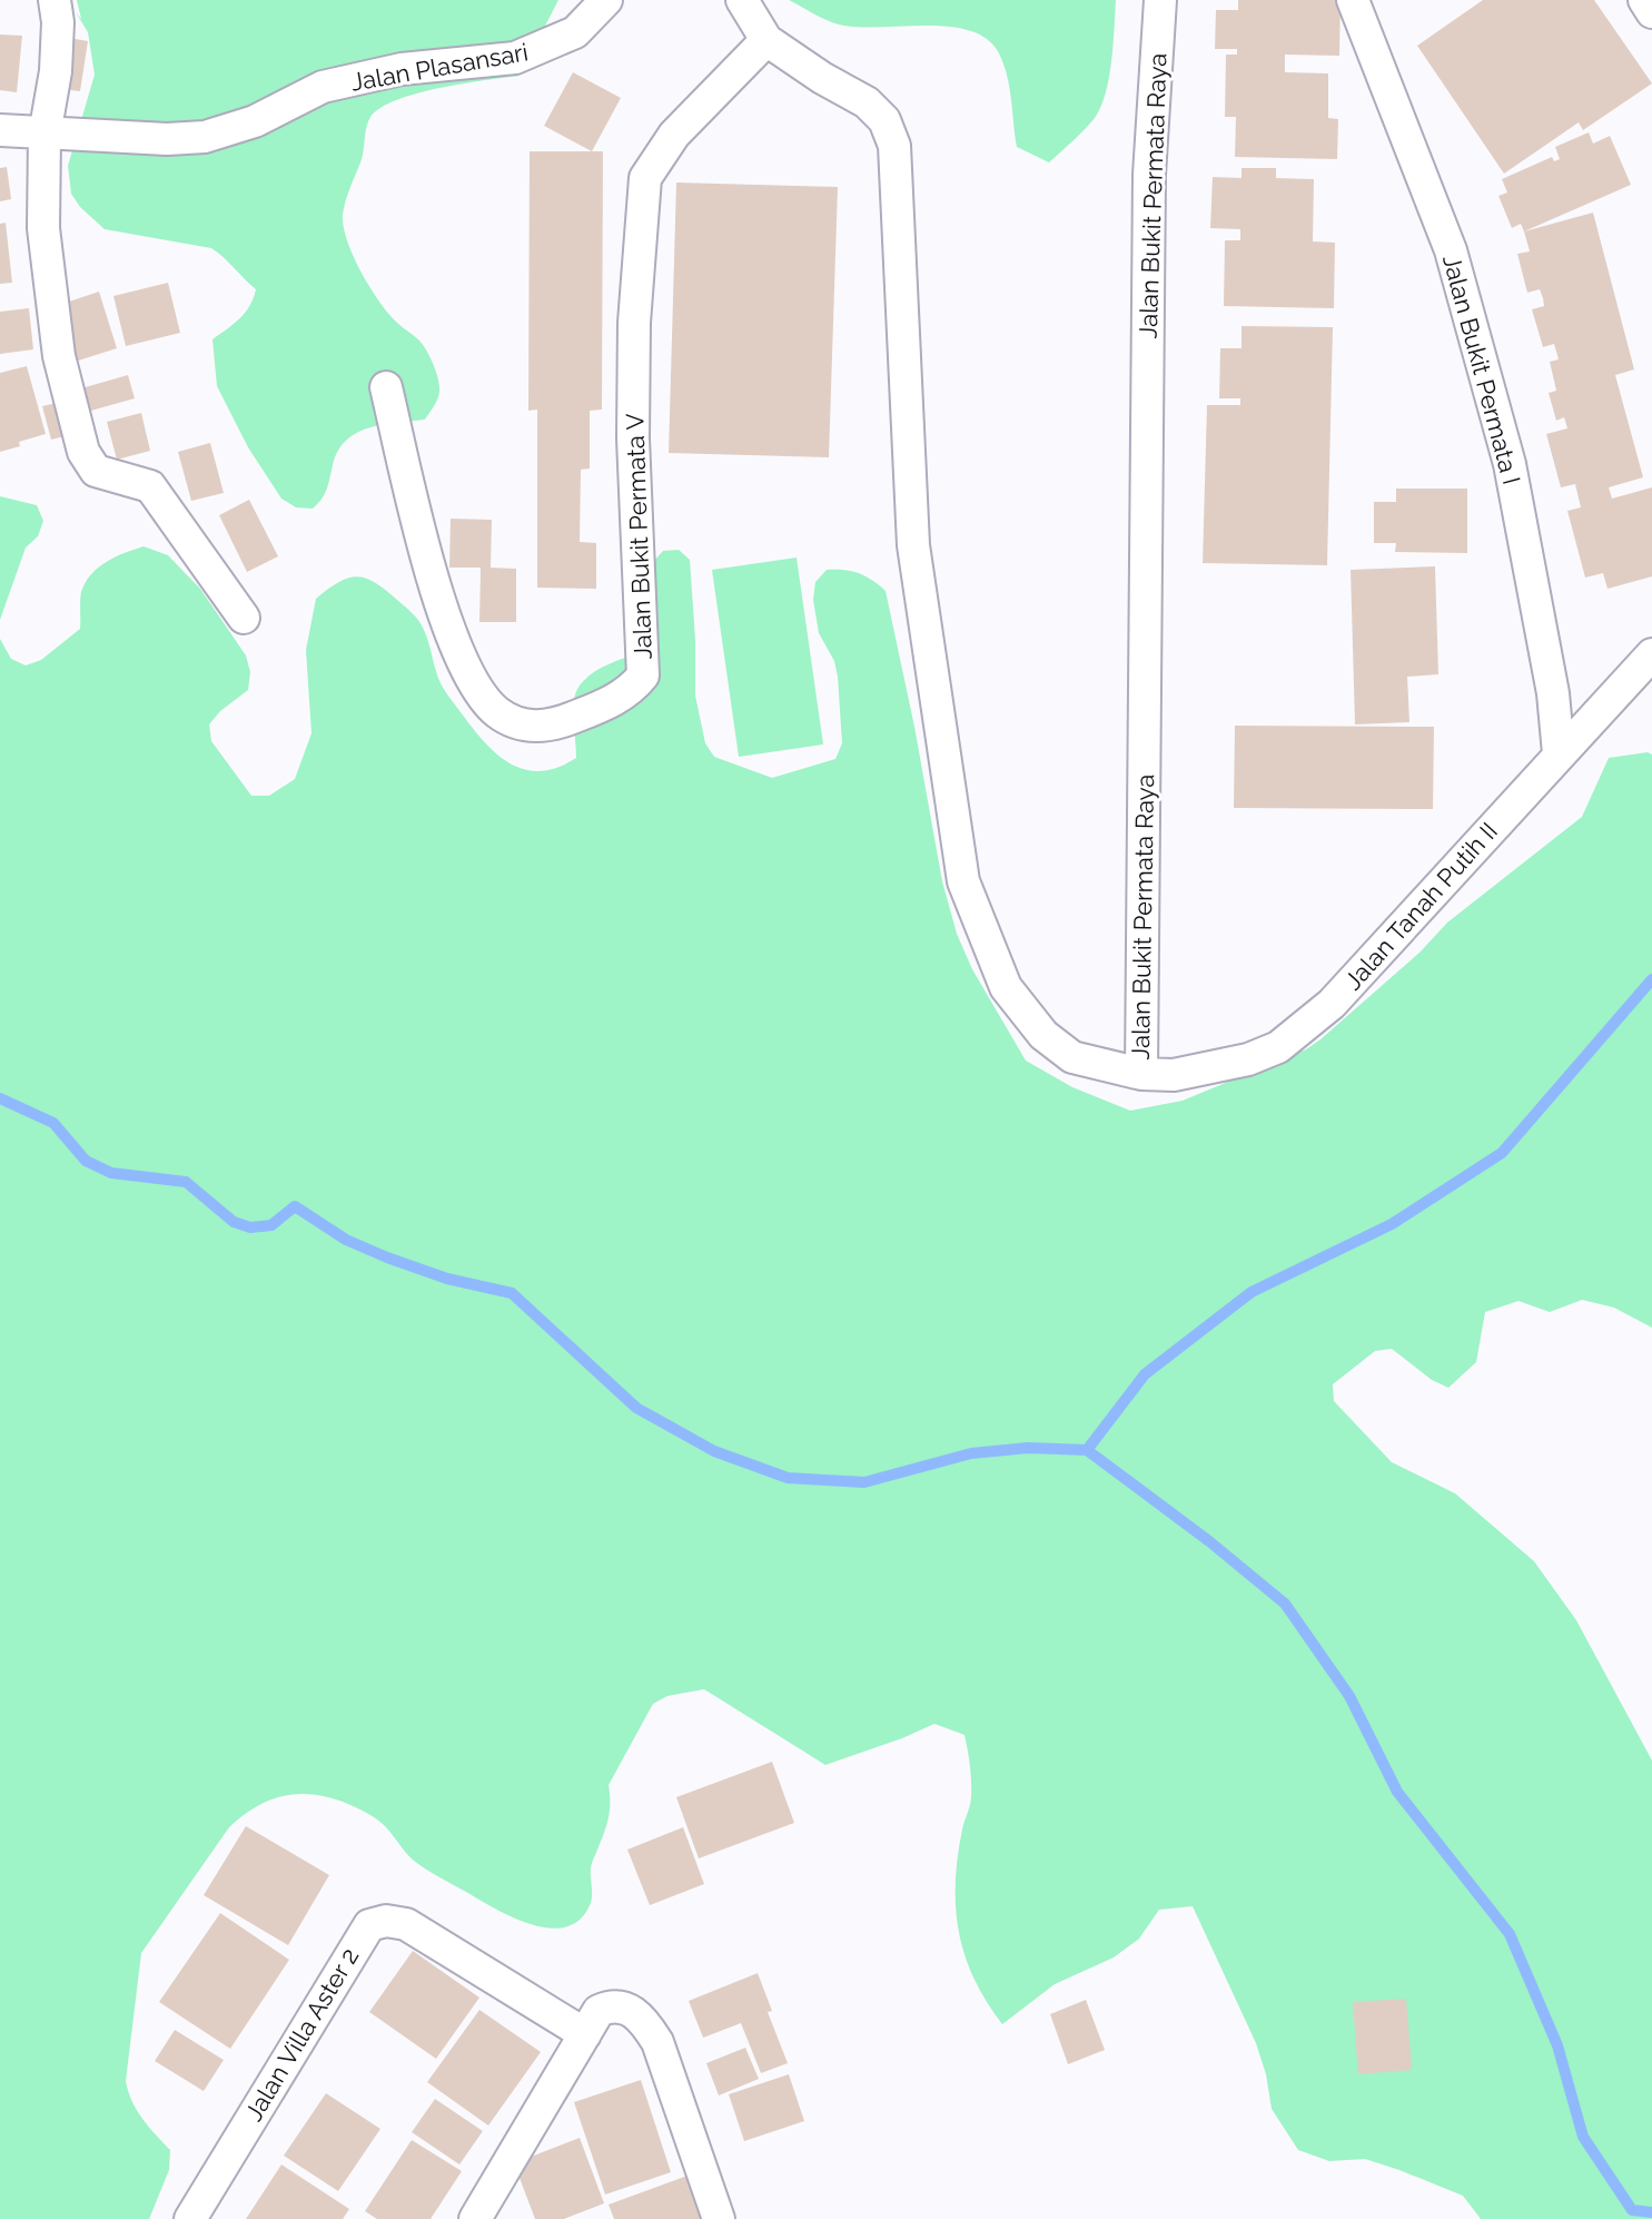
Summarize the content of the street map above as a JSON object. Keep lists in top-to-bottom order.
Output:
{
  "streets": {
    "street": [
      "Jalan Plasansari",
      "Jalan Bukit Permata Raya",
      "Jalan Bukit Permata I",
      "Jalan Bukit Permata V",
      "Jalan Tanah Putih II",
      "Jalan Villa Aster 2"
    ]
  },
  "crossings": [
    ["Jalan Bukit Permata Raya", "Jalan Bukit Permata V"],
    ["Jalan Bukit Permata Raya", "Jalan Tanah Putih II"],
    ["Jalan Bukit Permata I", "Jalan Tanah Putih II"]
  ]
}
